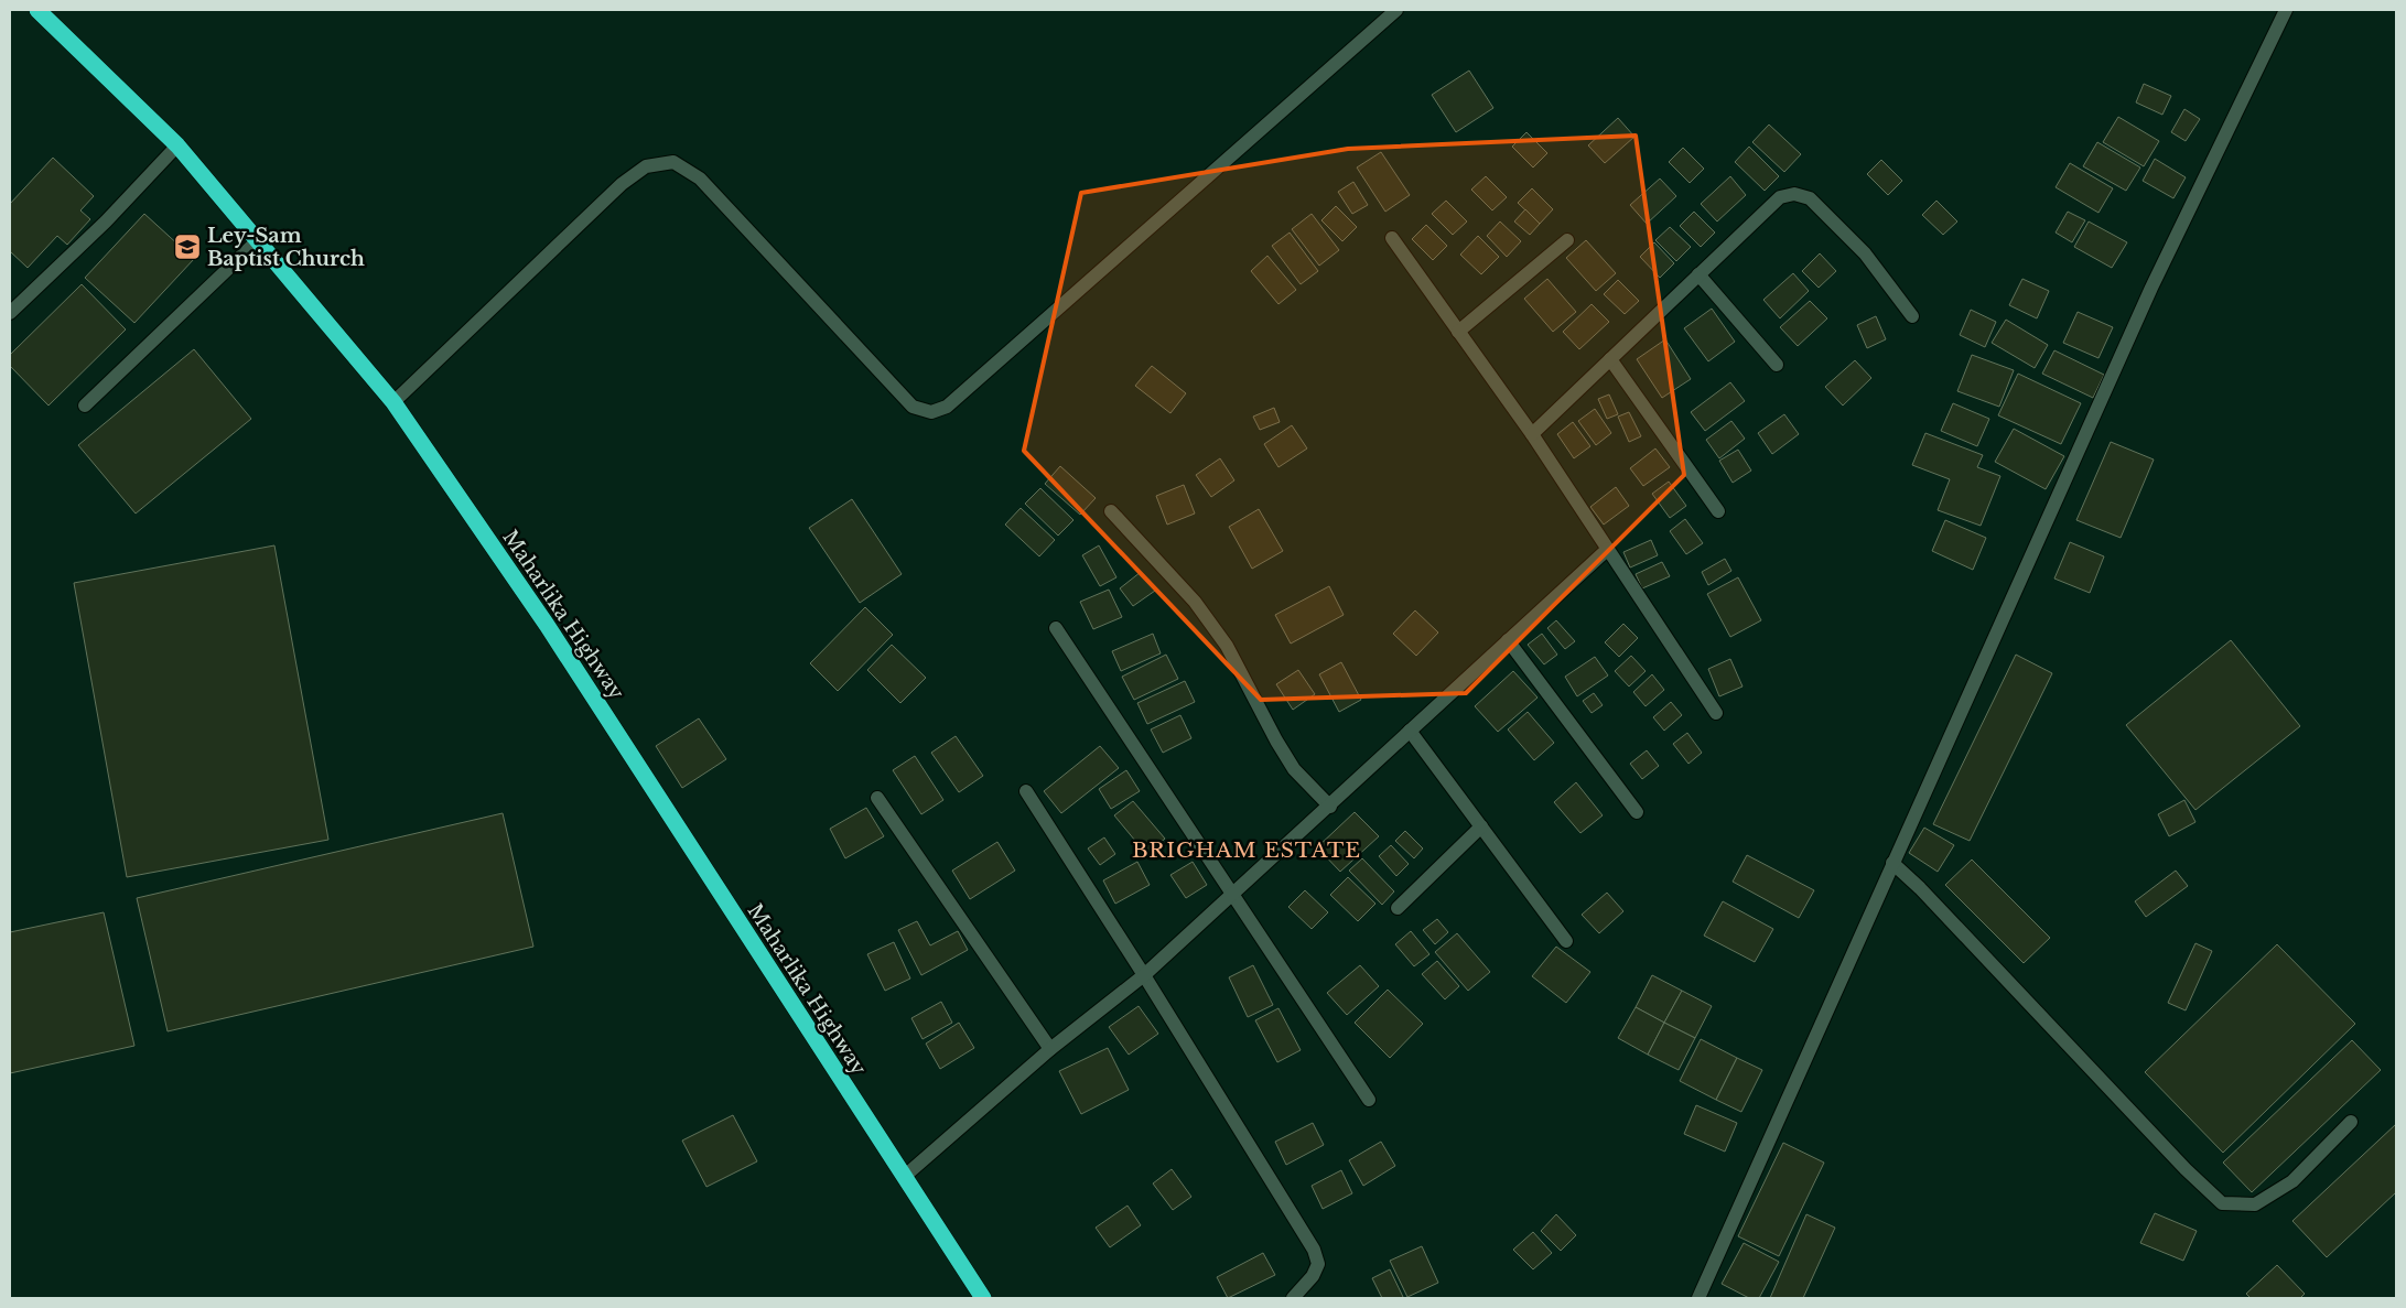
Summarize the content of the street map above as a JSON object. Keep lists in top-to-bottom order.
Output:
{
  "streets": {
    "highway": ["Maharlika Highway"]
  },
  "districts": ["BRIGHAM ESTATE"],
  "places": {
    "school or university": ["Ley-Sam Baptist Church"]
  }
}
